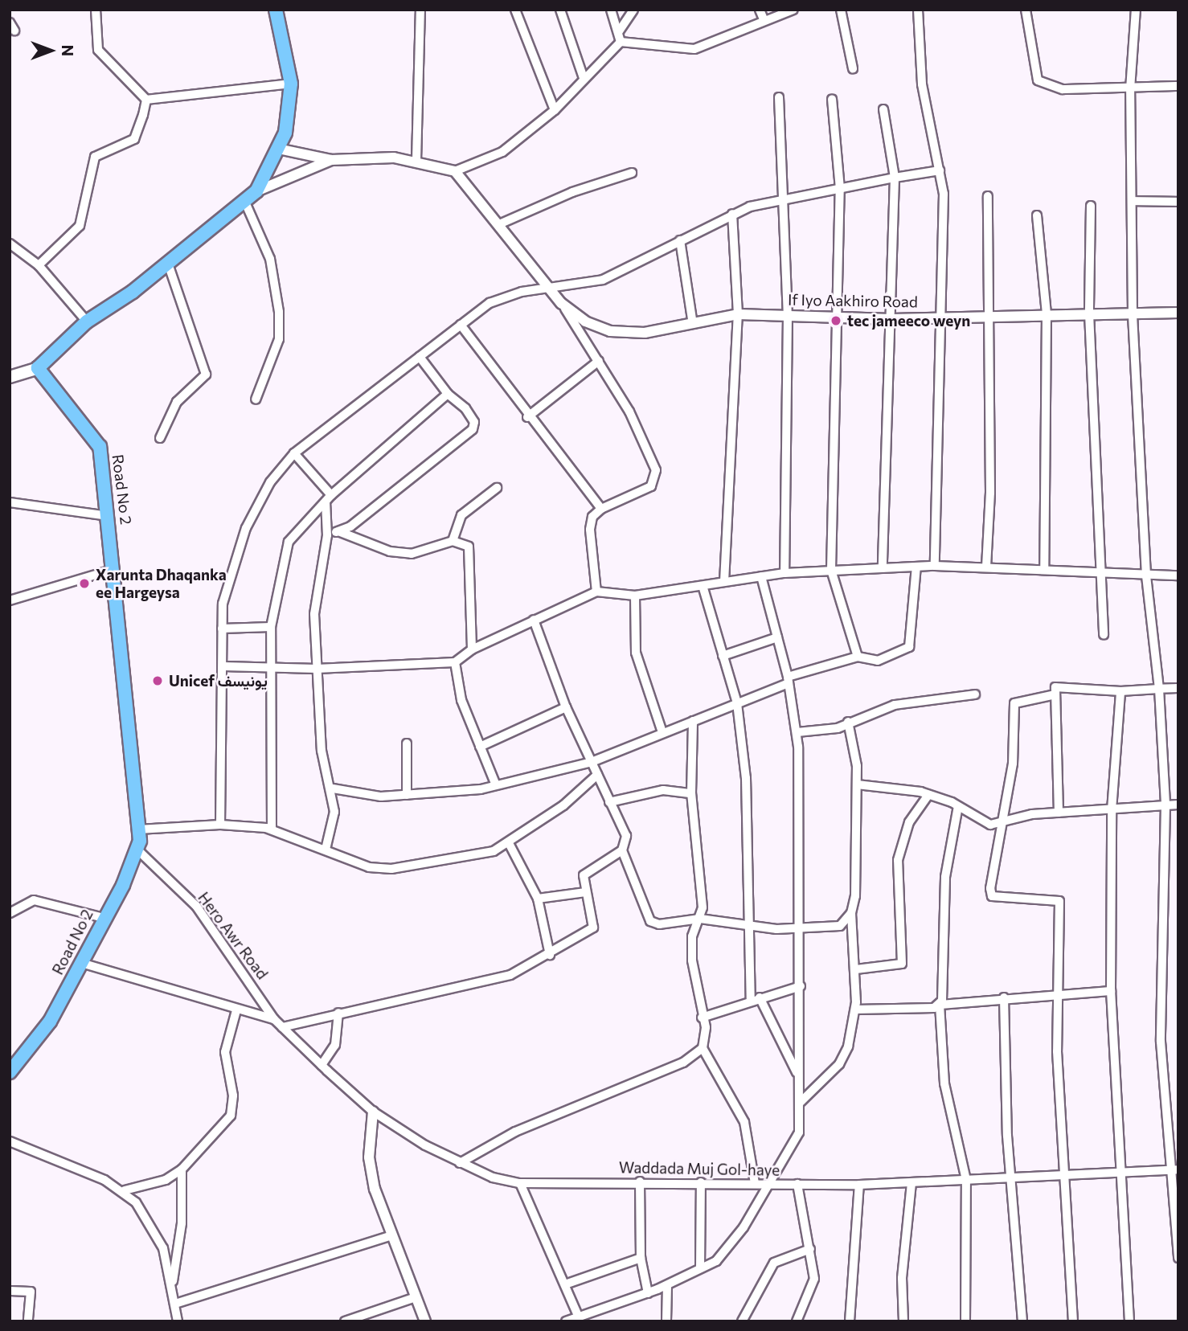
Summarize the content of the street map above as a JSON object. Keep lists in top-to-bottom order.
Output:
{
  "streets": {
    "main road": ["Road No 2"],
    "street": ["If Iyo Aakhiro Road", "Hero Awr Road", "Waddada Muj Gol-haye"]
  },
  "crossings": [
    ["Road No 2", "Hero Awr Road"],
    ["Hero Awr Road", "Waddada Muj Gol-haye"]
  ],
  "places": ["tec jameeco weyn", "Xarunta Dhaqanka ee Hargeysa", "Unicef يونيسف"],
  "north": "right"
}
